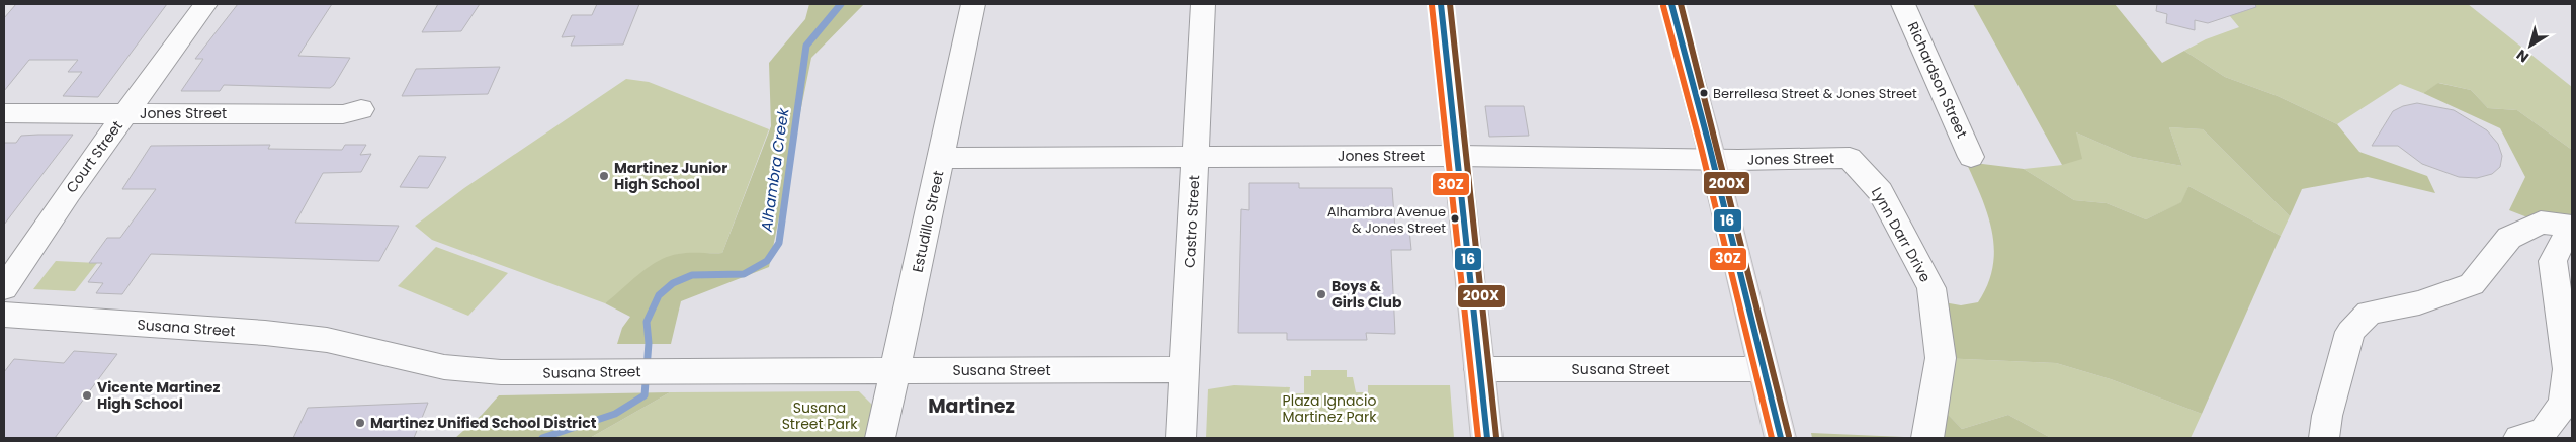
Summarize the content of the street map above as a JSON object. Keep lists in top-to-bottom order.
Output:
{
  "streets": {
    "street": [
      "Richardson Street",
      "Jones Street",
      "Court Street",
      "Estudillo Street",
      "Castro Street",
      "Lynn Darr Drive",
      "Susana Street"
    ]
  },
  "crossings": [
    ["Jones Street", "Court Street"],
    ["Jones Street", "Estudillo Street"],
    ["Jones Street", "Castro Street"],
    ["Jones Street", "Lynn Darr Drive"],
    ["Estudillo Street", "Susana Street"],
    ["Castro Street", "Susana Street"]
  ],
  "districts": ["Martinez"],
  "water": ["Alhambra Creek"],
  "parks": ["Plaza Ignacio Martinez Park", "Susana Street Park"],
  "places": [
    "Berrellesa Street & Jones Street",
    "Martinez Junior High School",
    "Alhambra Avenue & Jones Street",
    "Boys & Girls Club",
    "Vicente Martinez High School",
    "Martinez Unified School District"
  ],
  "lines": ["transit line 16", "transit line 200X", "transit line 30Z"],
  "north": "bottom left"
}
